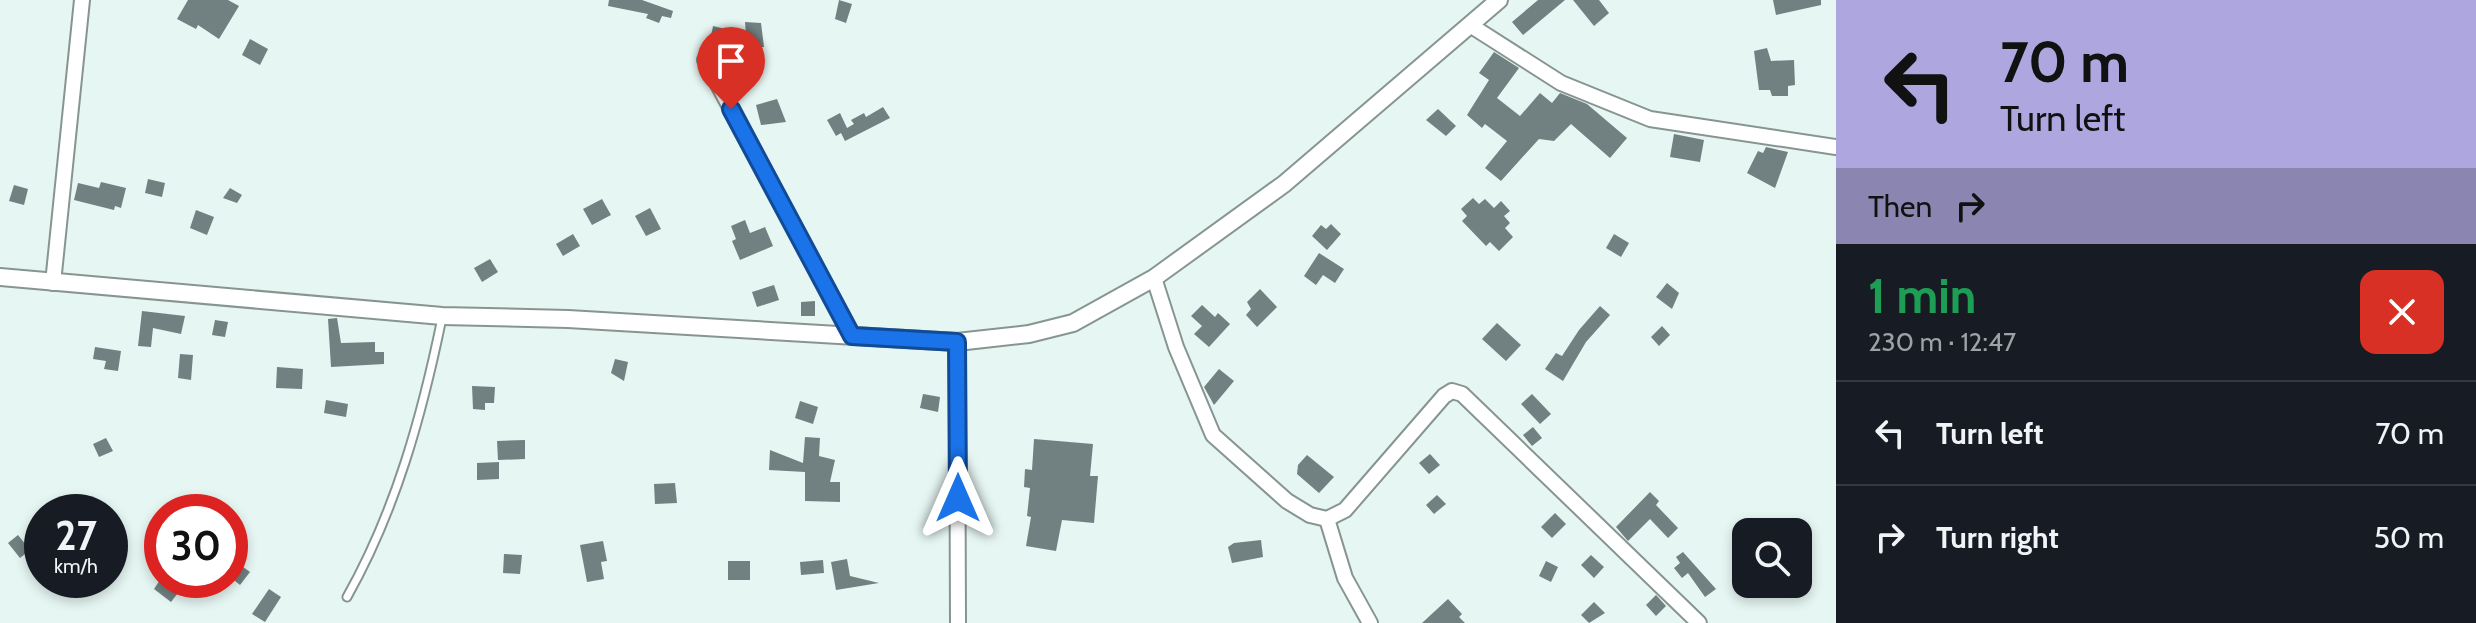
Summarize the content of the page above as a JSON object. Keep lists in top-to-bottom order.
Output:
{
  "page": {
    "turn": ["70 m", "Turn left"],
    "then": "Then",
    "heading": ["1 min", "230 m · 12:47"],
    "list": [
      {
        "name": "Turn left",
        "value": "70 m"
      },
      {
        "name": "Turn right",
        "value": "50 m"
      }
    ],
    "speed": "27 km/h",
    "limit": "30"
  }
}
